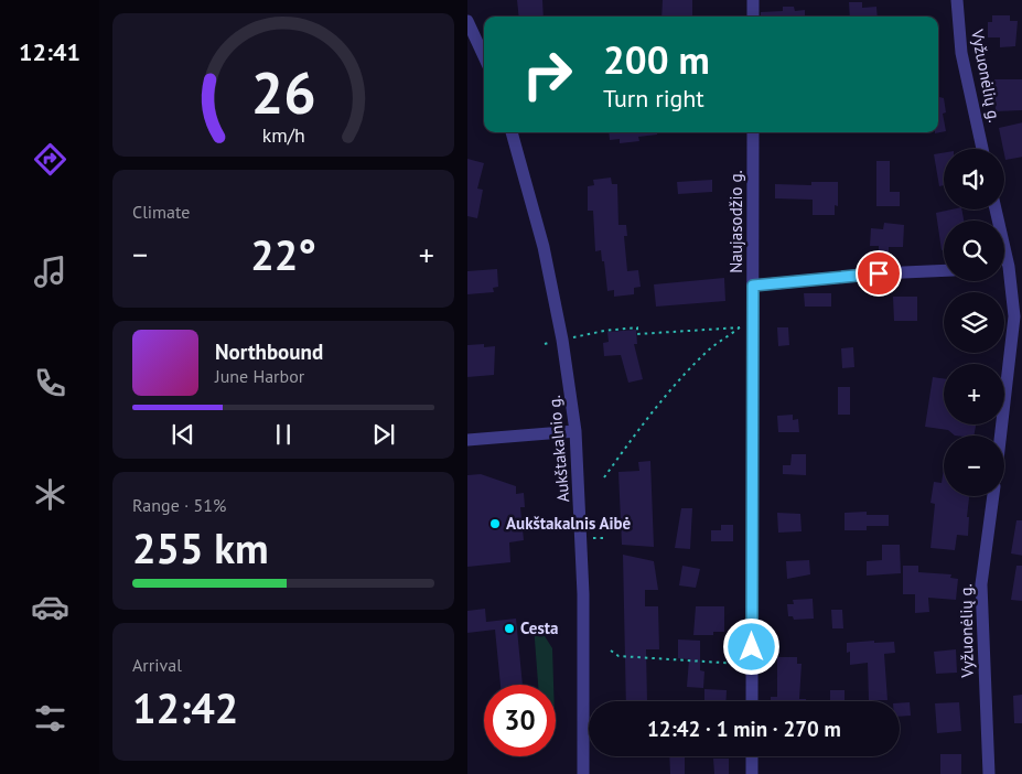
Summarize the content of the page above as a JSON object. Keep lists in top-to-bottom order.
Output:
{
  "streets": {
    "street": ["Vyžuonėlių g.", "Naujasodžio g.", "Aukštakalnio g."]
  },
  "places": ["Aukštakalnis Aibė", "Cesta"],
  "page": {
    "tabs": "12:41",
    "turn": ["200 m", "Turn right"],
    "map_buttons": ["+", "−"],
    "tile": [
      "Climate",
      ["Range · 51%", "255 km"],
      ["Arrival", "12:42"]
    ],
    "heat": ["−", "22°", "+"],
    "song": ["Northbound", "June Harbor"],
    "limit": "30",
    "trip": "12:42 · 1 min · 270 m",
    "gauge": ["26", "km/h"]
  }
}
